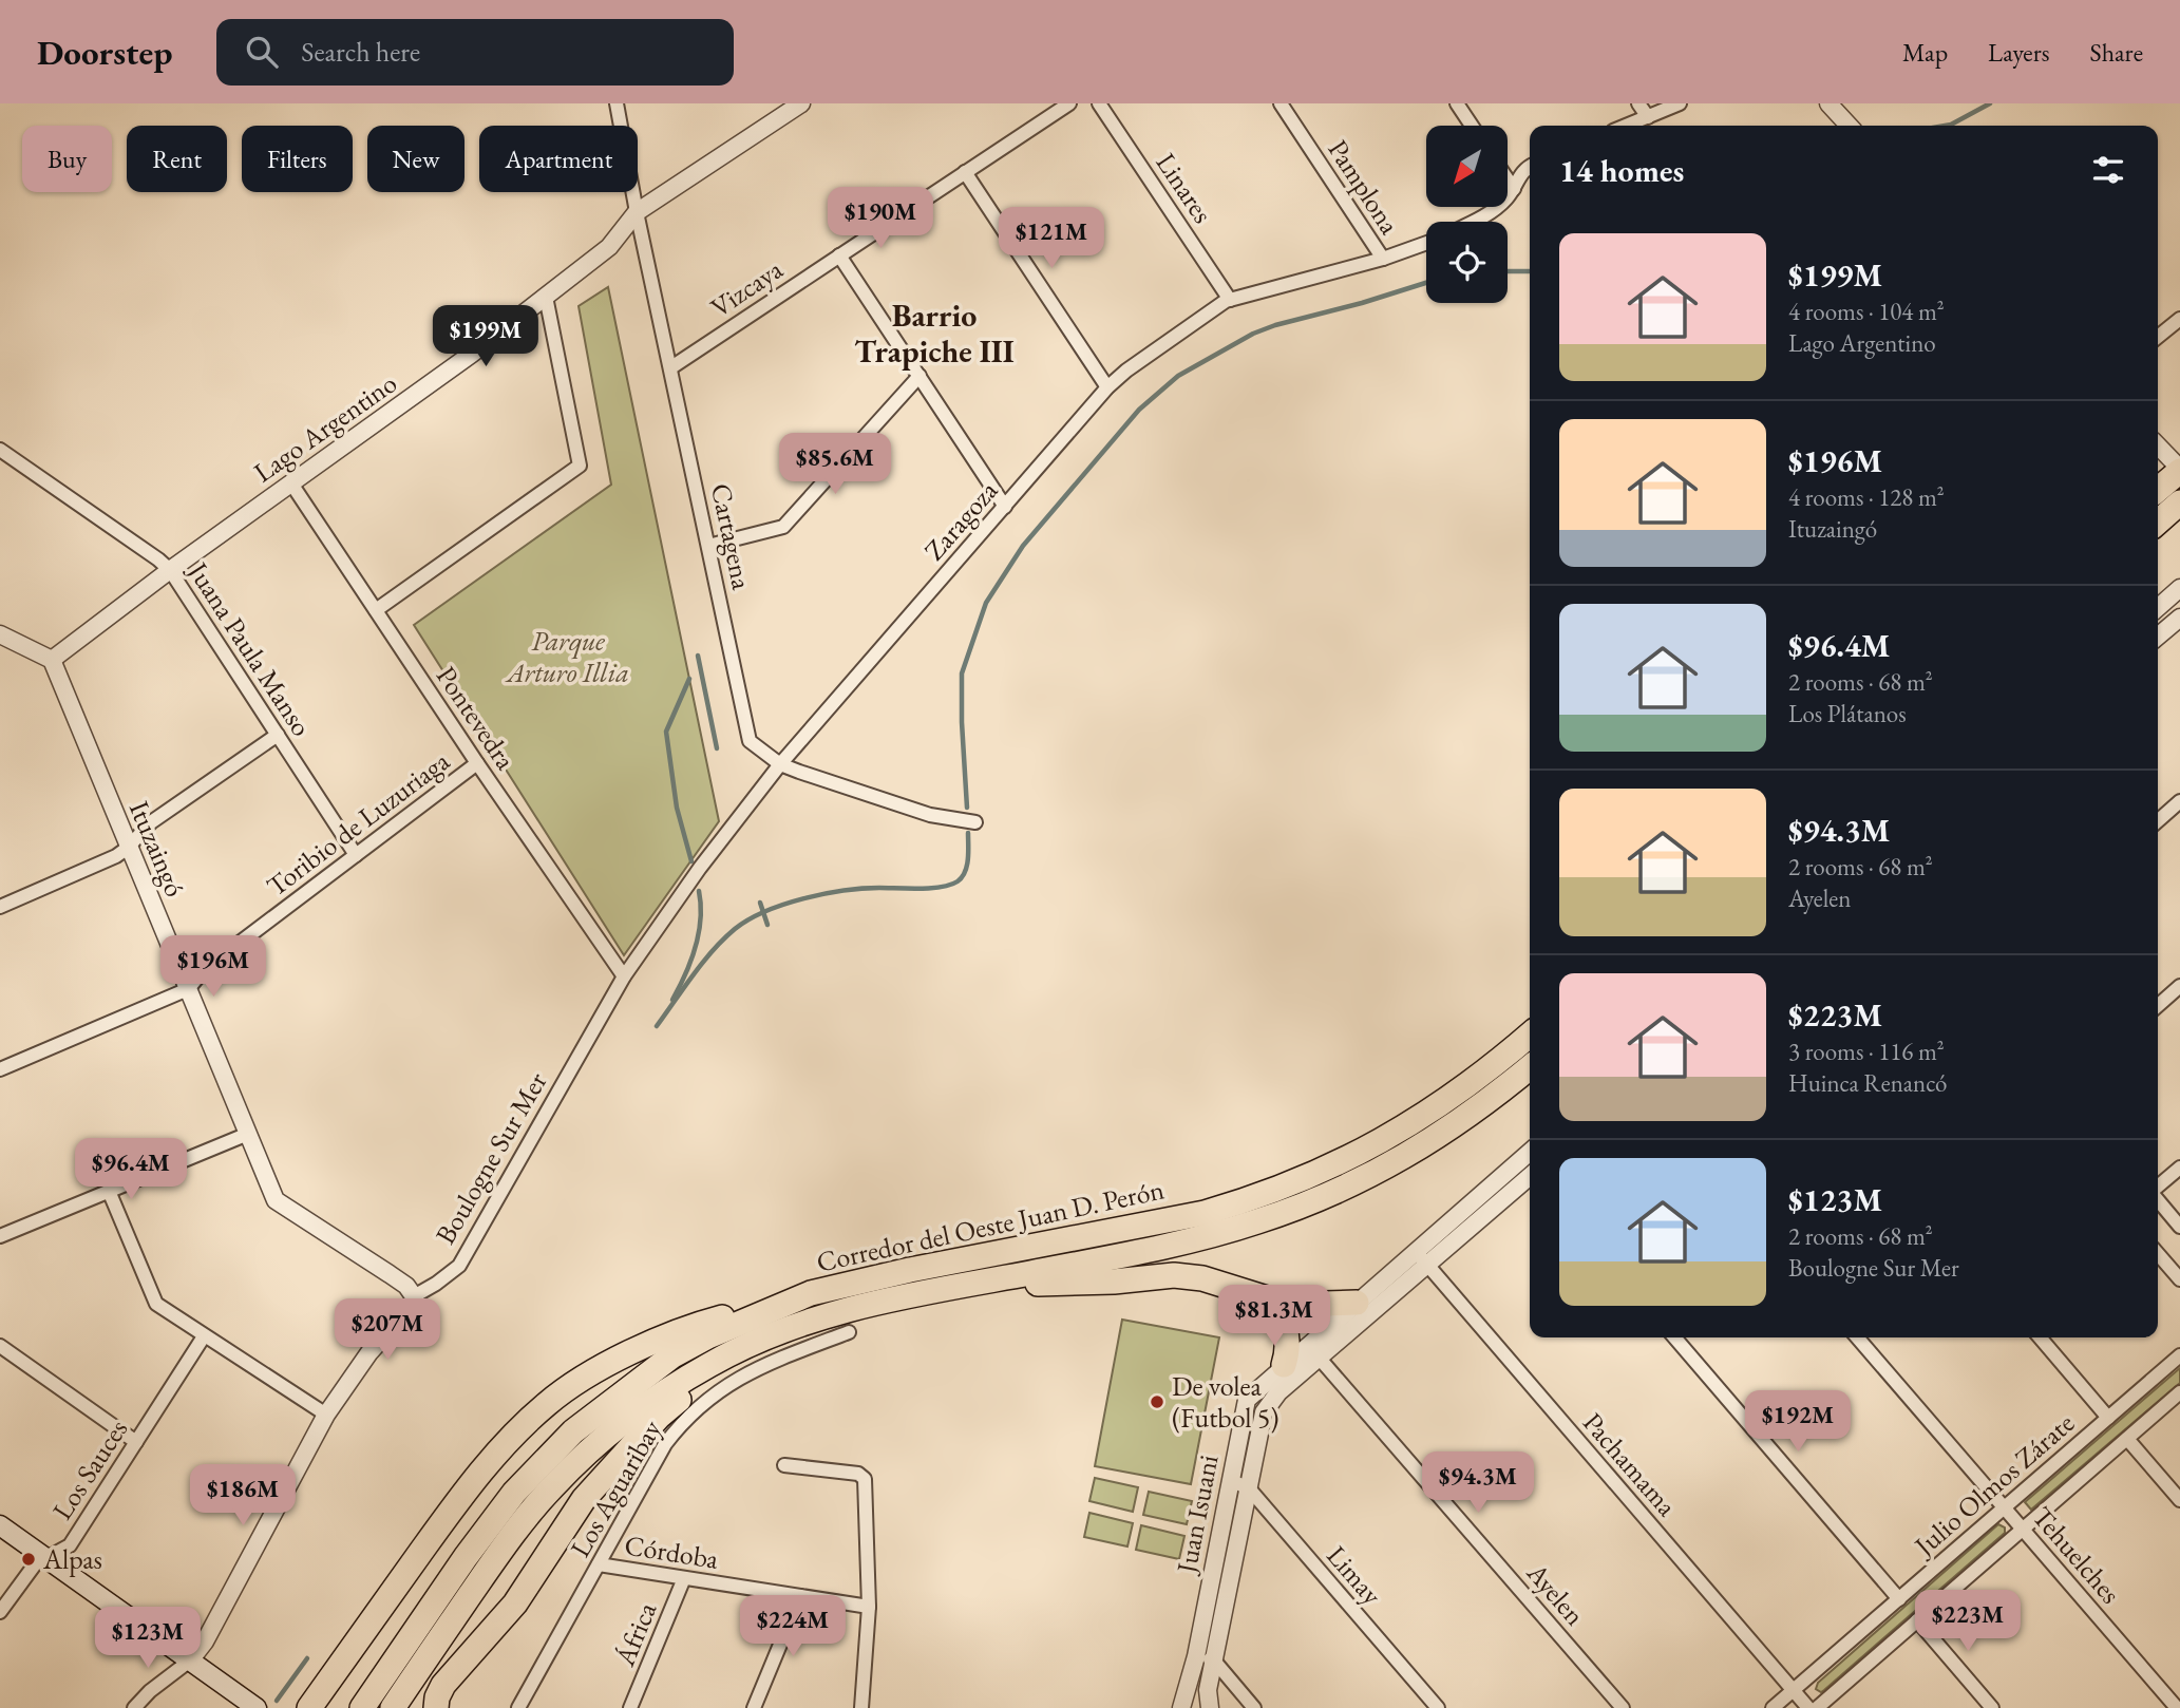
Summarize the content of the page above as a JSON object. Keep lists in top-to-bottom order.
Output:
{
  "streets": {
    "highway": ["Corredor del Oeste Juan D. Perón"],
    "street": [
      "Pamplona",
      "Linares",
      "Vizcaya",
      "Lago Argentino",
      "Zaragoza",
      "Cartagena",
      "Juana Paula Manso",
      "Pontevedra",
      "Toribio de Luzuriaga",
      "Ituzaingó",
      "Boulogne Sur Mer",
      "Pachamama",
      "Los Sauces",
      "Julio Olmos Zárate",
      "Los Aguaribay",
      "Juan Isuani",
      "Córdoba",
      "Tehuelches",
      "Limay",
      "Ayelen",
      "África"
    ]
  },
  "crossings": [
    ["Pamplona", "Zaragoza"],
    ["Linares", "Zaragoza"],
    ["Vizcaya", "Cartagena"],
    ["Lago Argentino", "Cartagena"],
    ["Lago Argentino", "Juana Paula Manso"],
    ["Lago Argentino", "Pontevedra"],
    ["Lago Argentino", "Ituzaingó"],
    ["Zaragoza", "Cartagena"],
    ["Zaragoza", "Pontevedra"],
    ["Zaragoza", "Boulogne Sur Mer"],
    ["Juana Paula Manso", "Toribio de Luzuriaga"],
    ["Pontevedra", "Toribio de Luzuriaga"],
    ["Pontevedra", "Boulogne Sur Mer"],
    ["Toribio de Luzuriaga", "Ituzaingó"],
    ["Ituzaingó", "Boulogne Sur Mer"],
    ["Corredor del Oeste Juan D. Perón", "Los Aguaribay"],
    ["Pachamama", "Julio Olmos Zárate"],
    ["Pachamama", "Juan Isuani"],
    ["Julio Olmos Zárate", "Tehuelches"],
    ["Los Aguaribay", "Córdoba"],
    ["Juan Isuani", "Limay"],
    ["Juan Isuani", "Ayelen"],
    ["Córdoba", "África"]
  ],
  "districts": ["Barrio Trapiche III"],
  "parks": ["Parque Arturo Illia"],
  "places": ["De volea (Futbol 5)", "Alpas"],
  "north": "bottom left",
  "page": {
    "header": "Doorstep",
    "search": "Search here",
    "nav": ["Map", "Layers", "Share"],
    "chip": [
      "Buy",
      "Rent",
      "Filters",
      "New",
      "Apartment"
    ],
    "heading": "14 homes",
    "price": [
      "$190M",
      "$121M",
      "$199M",
      "$85.6M",
      "$196M",
      "$96.4M",
      "$81.3M",
      "$207M",
      "$192M",
      "$94.3M",
      "$186M",
      "$223M",
      "$224M",
      "$123M"
    ],
    "list": [
      {
        "name": "$199M",
        "note": "4 rooms · 104 m² · Lago Argentino"
      },
      {
        "name": "$196M",
        "note": "4 rooms · 128 m² · Ituzaingó"
      },
      {
        "name": "$96.4M",
        "note": "2 rooms · 68 m² · Los Plátanos"
      },
      {
        "name": "$94.3M",
        "note": "2 rooms · 68 m² · Ayelen"
      },
      {
        "name": "$223M",
        "note": "3 rooms · 116 m² · Huinca Renancó"
      },
      {
        "name": "$123M",
        "note": "2 rooms · 68 m² · Boulogne Sur Mer"
      }
    ]
  }
}
